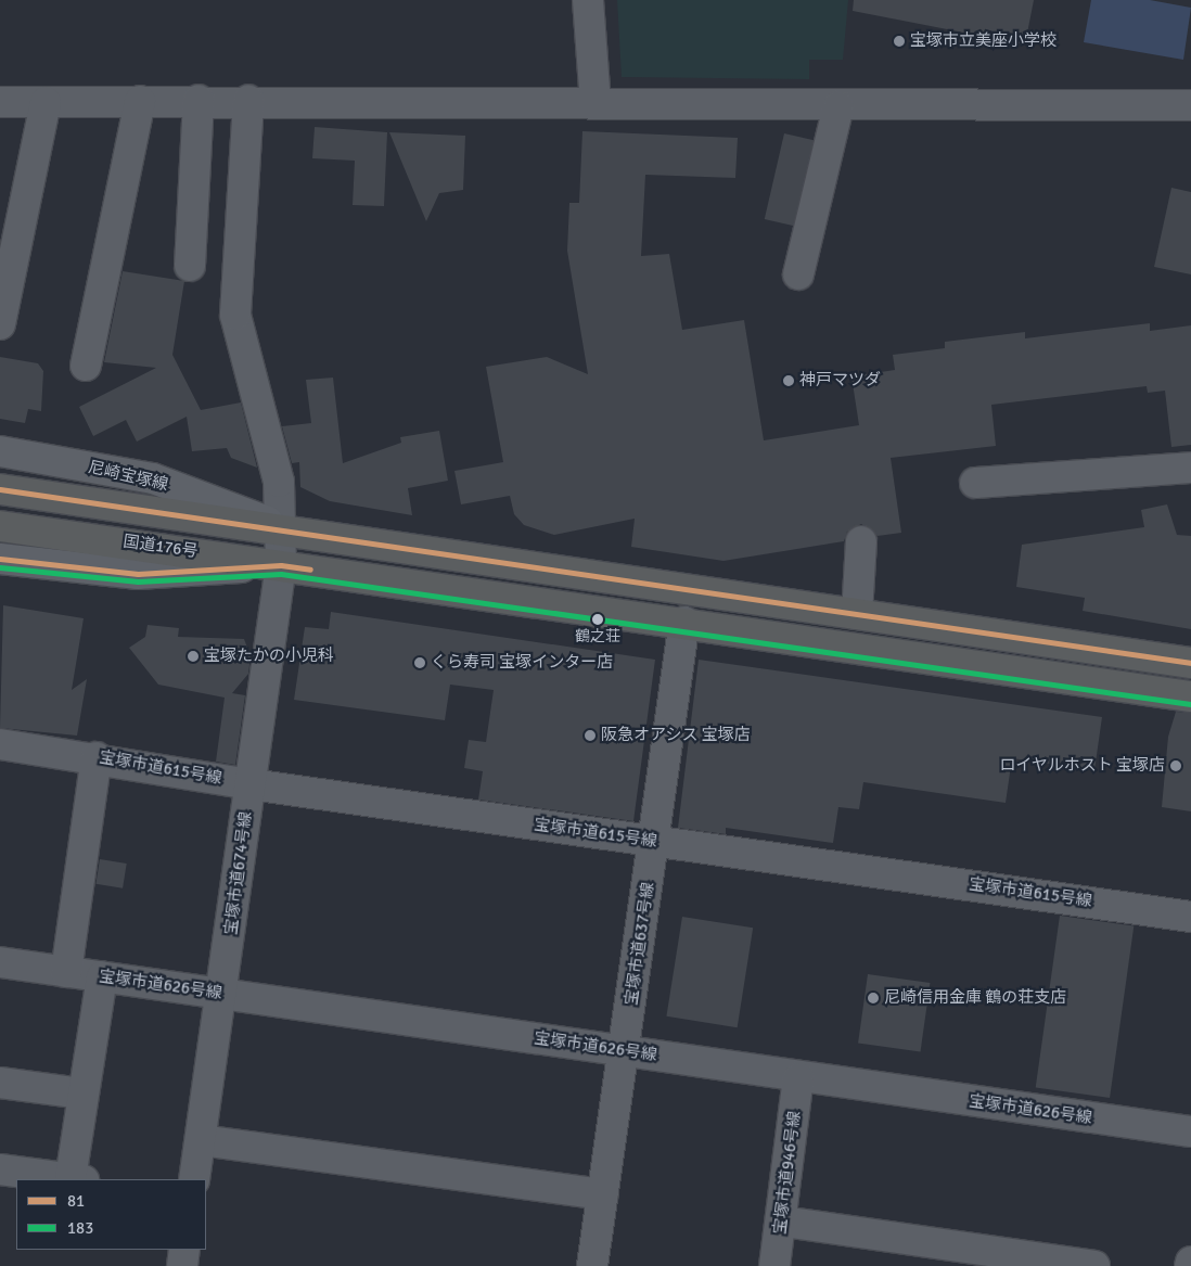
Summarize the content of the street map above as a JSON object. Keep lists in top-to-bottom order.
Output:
{
  "streets": {
    "highway": ["国道176号"],
    "main road": ["尼崎宝塚線"],
    "street": [
      "宝塚市道615号線",
      "宝塚市道674号線",
      "宝塚市道637号線",
      "宝塚市道626号線",
      "宝塚市道946号線"
    ]
  },
  "crossings": [
    ["尼崎宝塚線", "国道176号"],
    ["尼崎宝塚線", "宝塚市道674号線"],
    ["国道176号", "宝塚市道674号線"],
    ["国道176号", "宝塚市道637号線"],
    ["宝塚市道615号線", "宝塚市道674号線"],
    ["宝塚市道615号線", "宝塚市道637号線"],
    ["宝塚市道674号線", "宝塚市道626号線"],
    ["宝塚市道637号線", "宝塚市道626号線"],
    ["宝塚市道626号線", "宝塚市道946号線"]
  ],
  "places": [
    "宝塚市立美座小学校",
    "神戸マツダ",
    "鶴之荘",
    "宝塚たかの小児科",
    "くら寿司 宝塚インター店",
    "阪急オアシス 宝塚店",
    "ロイヤルホスト 宝塚店",
    "尼崎信用金庫 鶴の荘支店"
  ],
  "lines": ["transit line 81", "transit line 183"],
  "legend": ["81", "183"]
}
